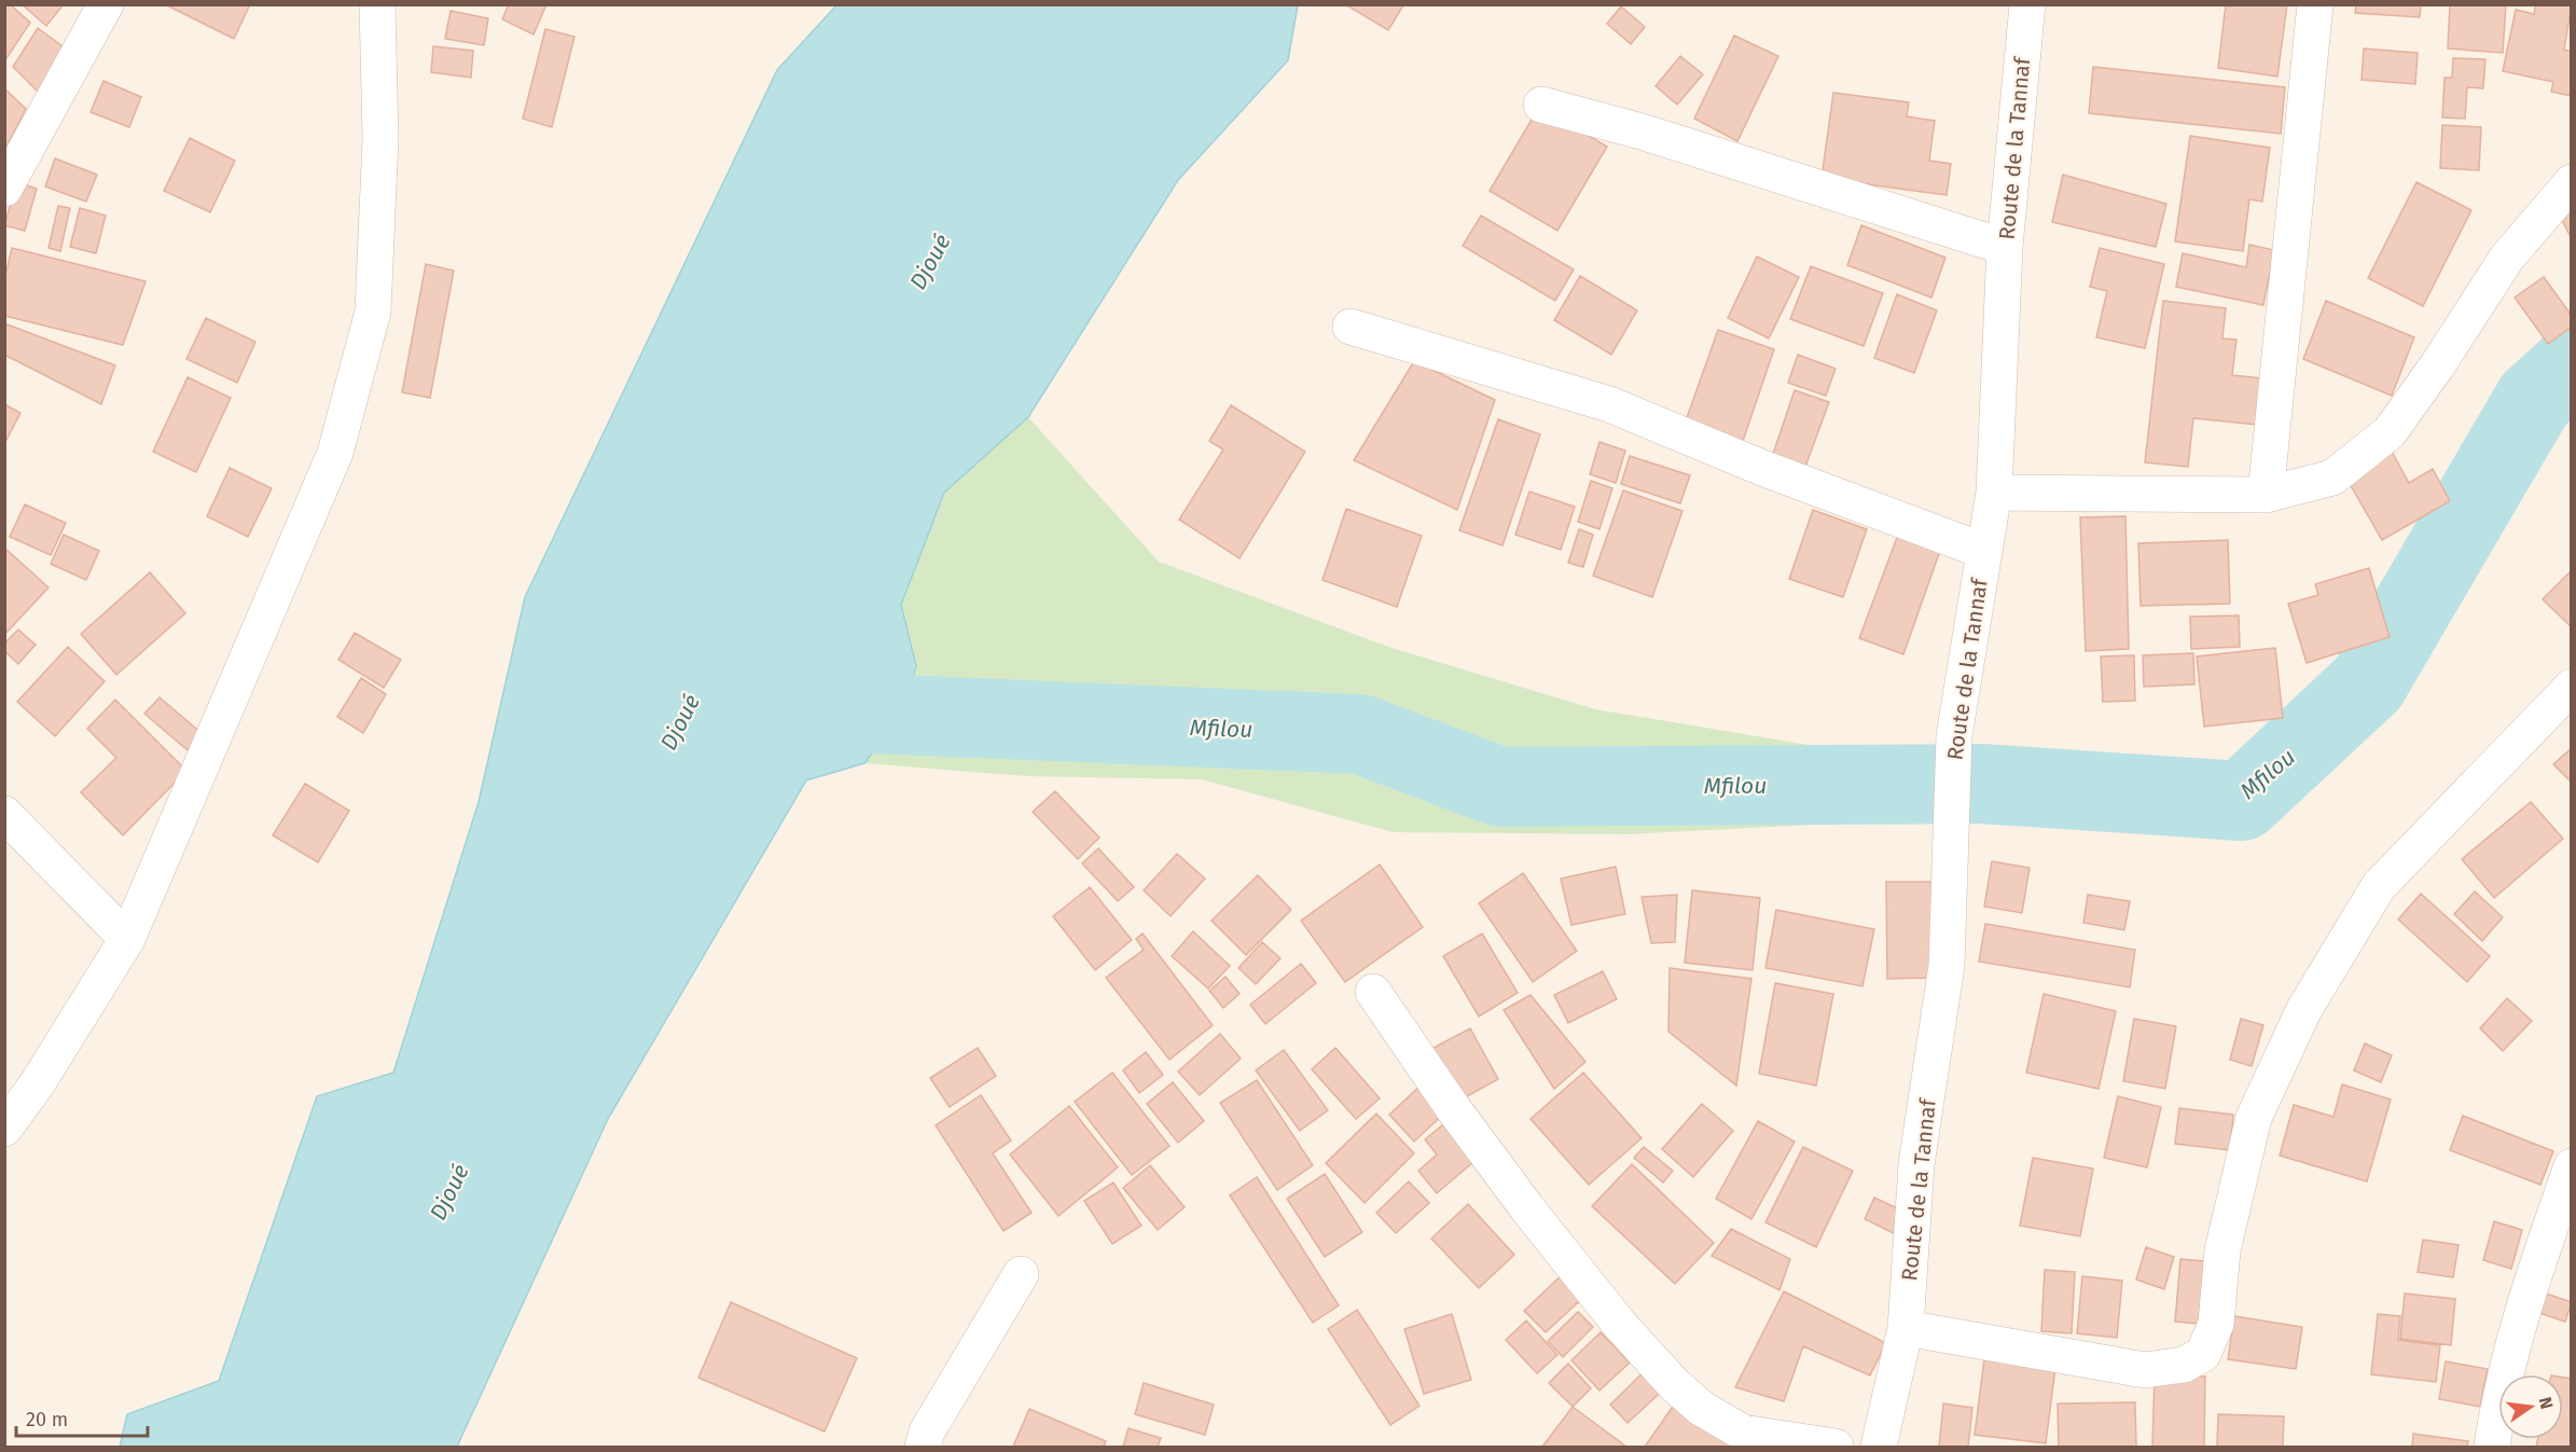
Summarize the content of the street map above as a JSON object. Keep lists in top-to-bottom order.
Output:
{
  "streets": {
    "street": ["Route de la Tannaf"]
  },
  "water": ["Djoué", "Mfilou"],
  "scale_bar": "20 m",
  "north": "right"
}
